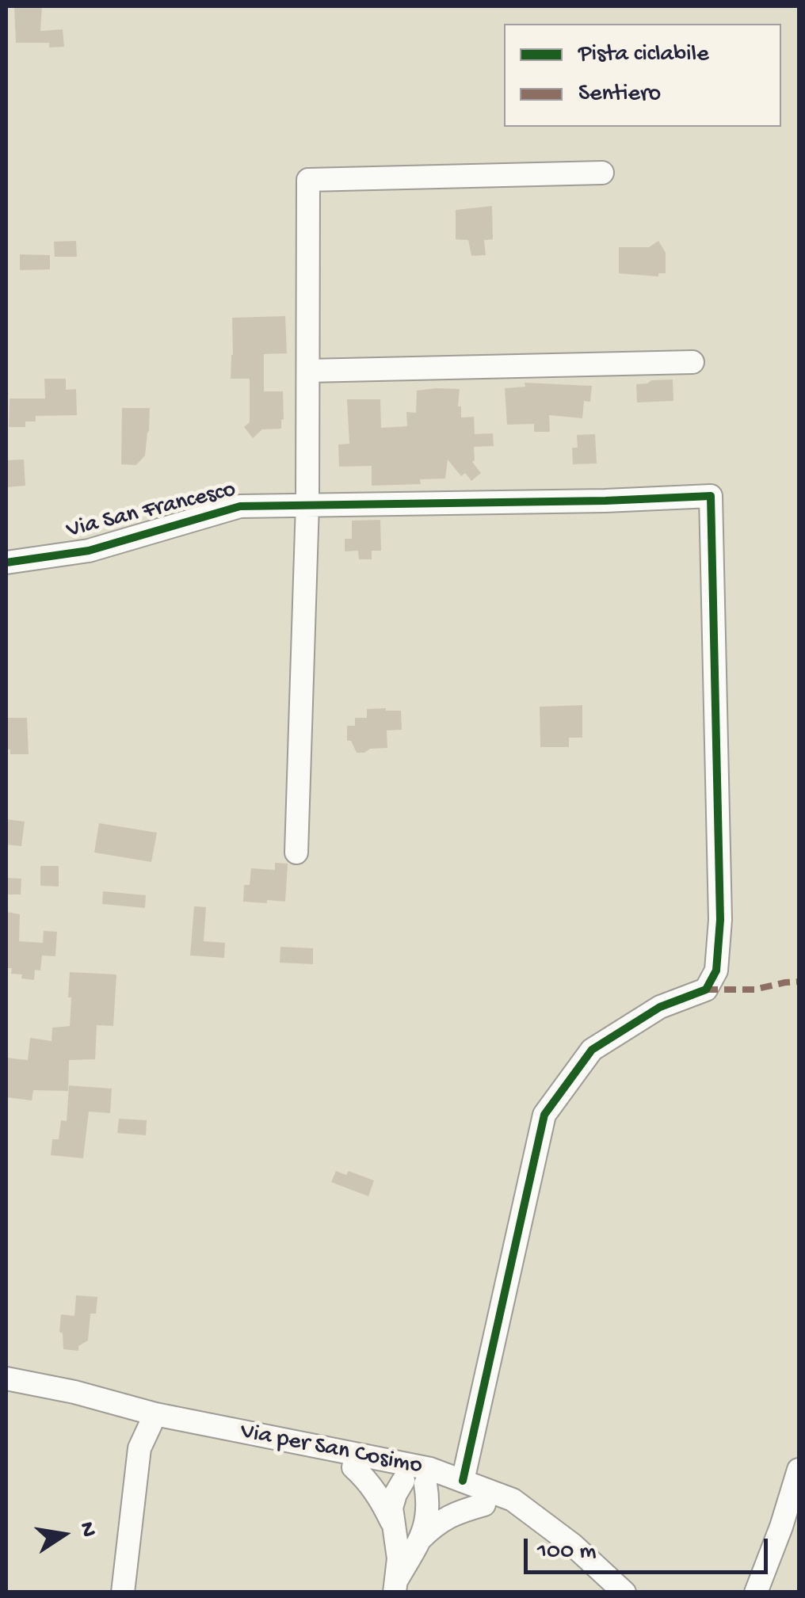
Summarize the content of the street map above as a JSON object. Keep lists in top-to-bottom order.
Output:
{
  "streets": {
    "street": ["Via San Francesco", "Via per San Cosimo"]
  },
  "crossings": [
    ["Via San Francesco", "Via per San Cosimo"]
  ],
  "legend": ["Pista ciclabile", "Sentiero"],
  "scale_bar": "100 m",
  "north": "right"
}
